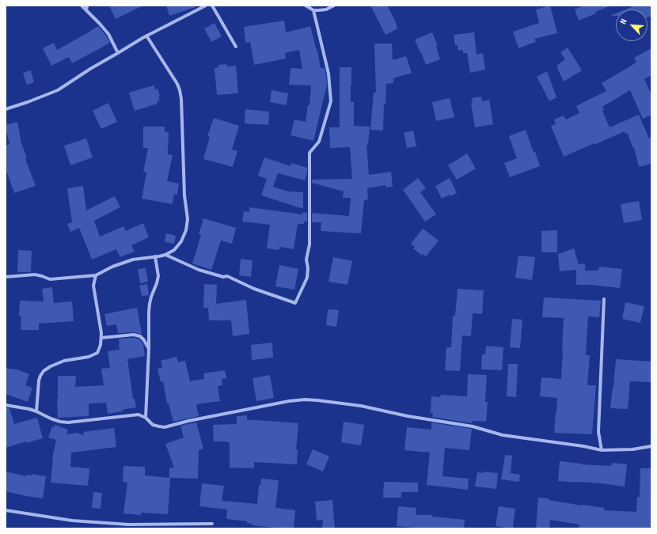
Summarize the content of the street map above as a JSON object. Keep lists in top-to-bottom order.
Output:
{
  "north": "top left"
}
